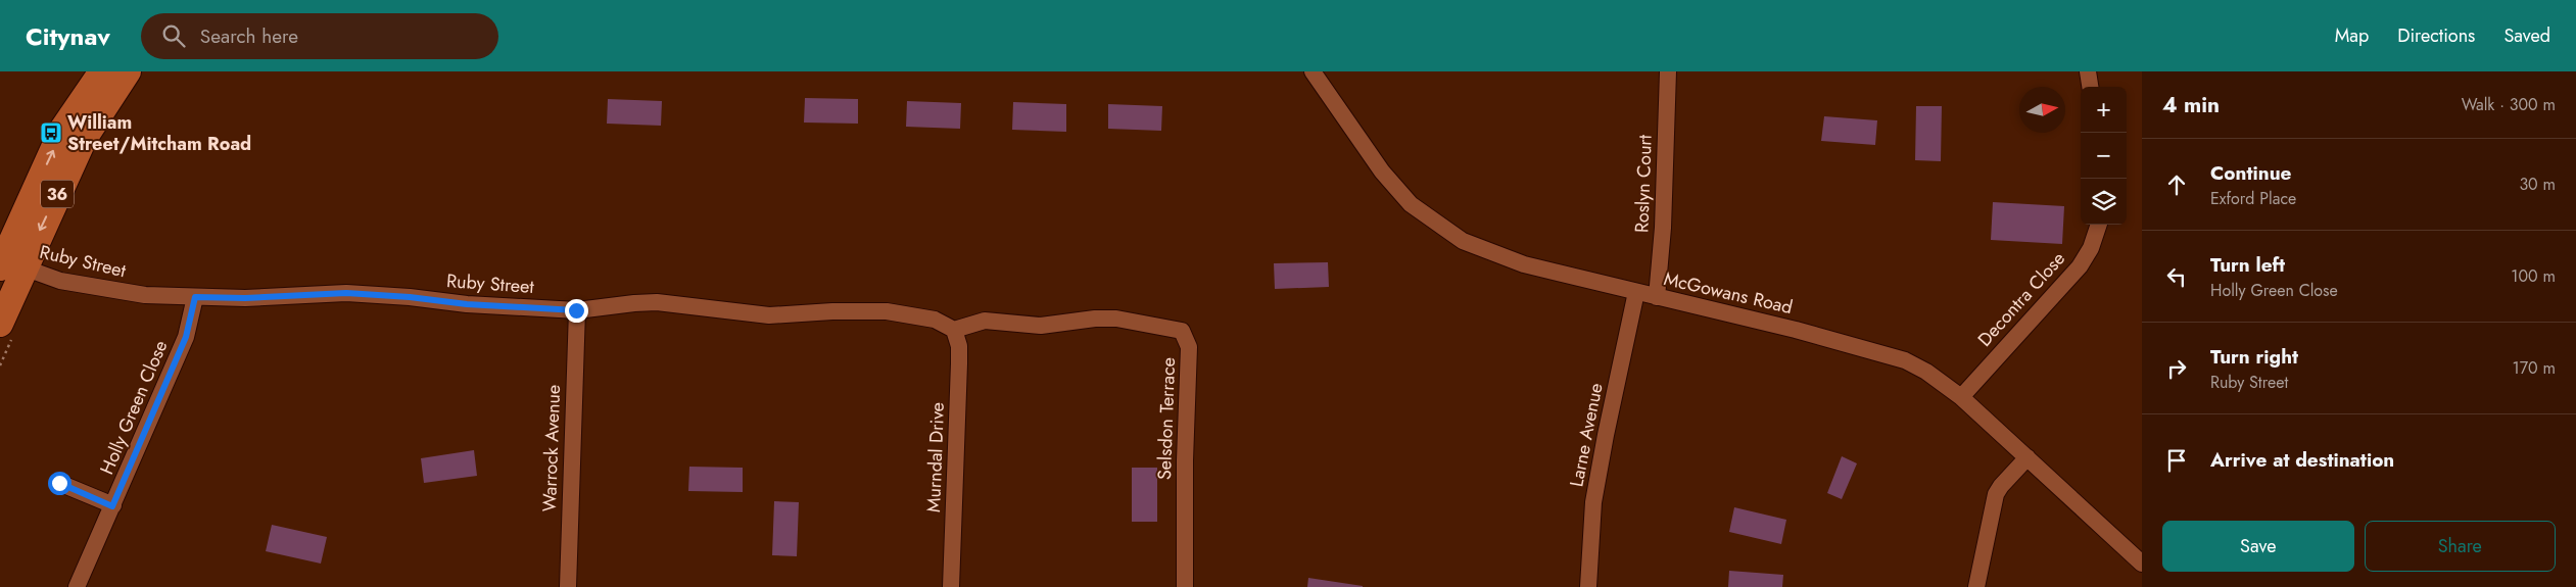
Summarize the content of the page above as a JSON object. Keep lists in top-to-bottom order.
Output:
{
  "streets": {
    "main road": ["36"],
    "street": [
      "Roslyn Court",
      "Ruby Street",
      "McGowans Road",
      "Decontra Close",
      "Holly Green Close",
      "Selsdon Terrace",
      "Larne Avenue",
      "Warrock Avenue",
      "Murndal Drive"
    ]
  },
  "crossings": [
    ["Roslyn Court", "McGowans Road"],
    ["36", "Ruby Street"],
    ["Ruby Street", "Holly Green Close"],
    ["Ruby Street", "Selsdon Terrace"],
    ["Ruby Street", "Warrock Avenue"],
    ["Ruby Street", "Murndal Drive"],
    ["McGowans Road", "Decontra Close"],
    ["McGowans Road", "Larne Avenue"],
    ["Selsdon Terrace", "Murndal Drive"]
  ],
  "places": {
    "bus stop": ["William Street/Mitcham Road"]
  },
  "north": "right",
  "page": {
    "header": "Citynav",
    "search": "Search here",
    "nav": ["Map", "Directions", "Saved"],
    "heading": ["4 min", "Walk · 300 m"],
    "map_buttons": ["+", "−"],
    "list": [
      ["Continue", "Exford Place", "30 m"],
      ["Turn left", "Holly Green Close", "100 m"],
      ["Turn right", "Ruby Street", "170 m"],
      "Arrive at destination"
    ],
    "buttons": ["Save", "Share"]
  }
}
